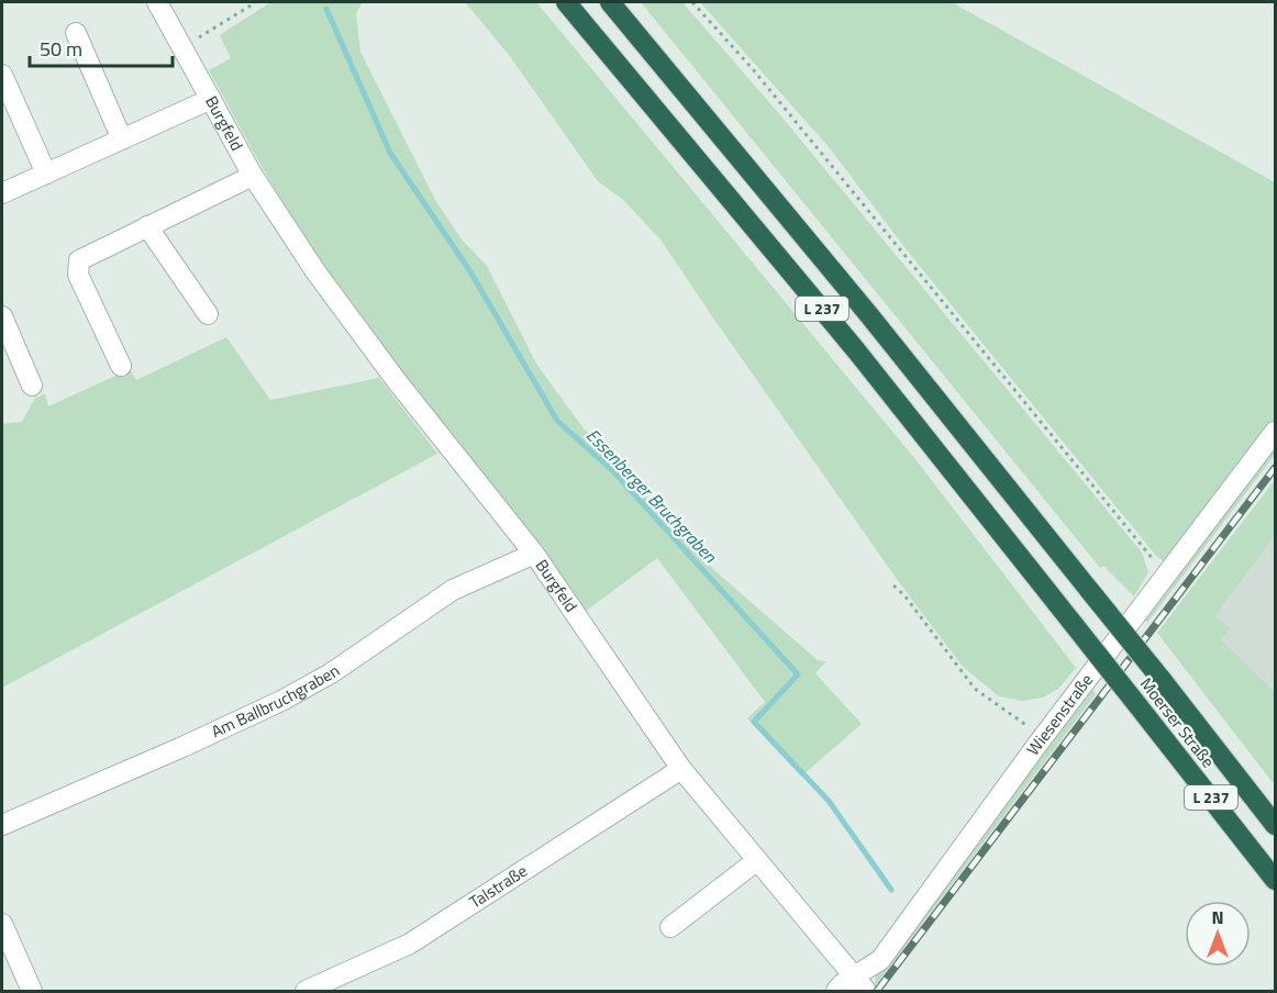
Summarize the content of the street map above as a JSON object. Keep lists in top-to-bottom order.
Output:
{
  "streets": {
    "highway": ["L 237", "Moerser Straße"],
    "street": [
      "Burgfeld",
      "Am Ballbruchgraben",
      "Wiesenstraße",
      "Talstraße"
    ]
  },
  "crossings": [
    ["Burgfeld", "Am Ballbruchgraben"],
    ["Burgfeld", "Wiesenstraße"],
    ["Burgfeld", "Talstraße"]
  ],
  "water": ["Essenberger Bruchgraben"],
  "scale_bar": "50 m",
  "north": "top"
}
